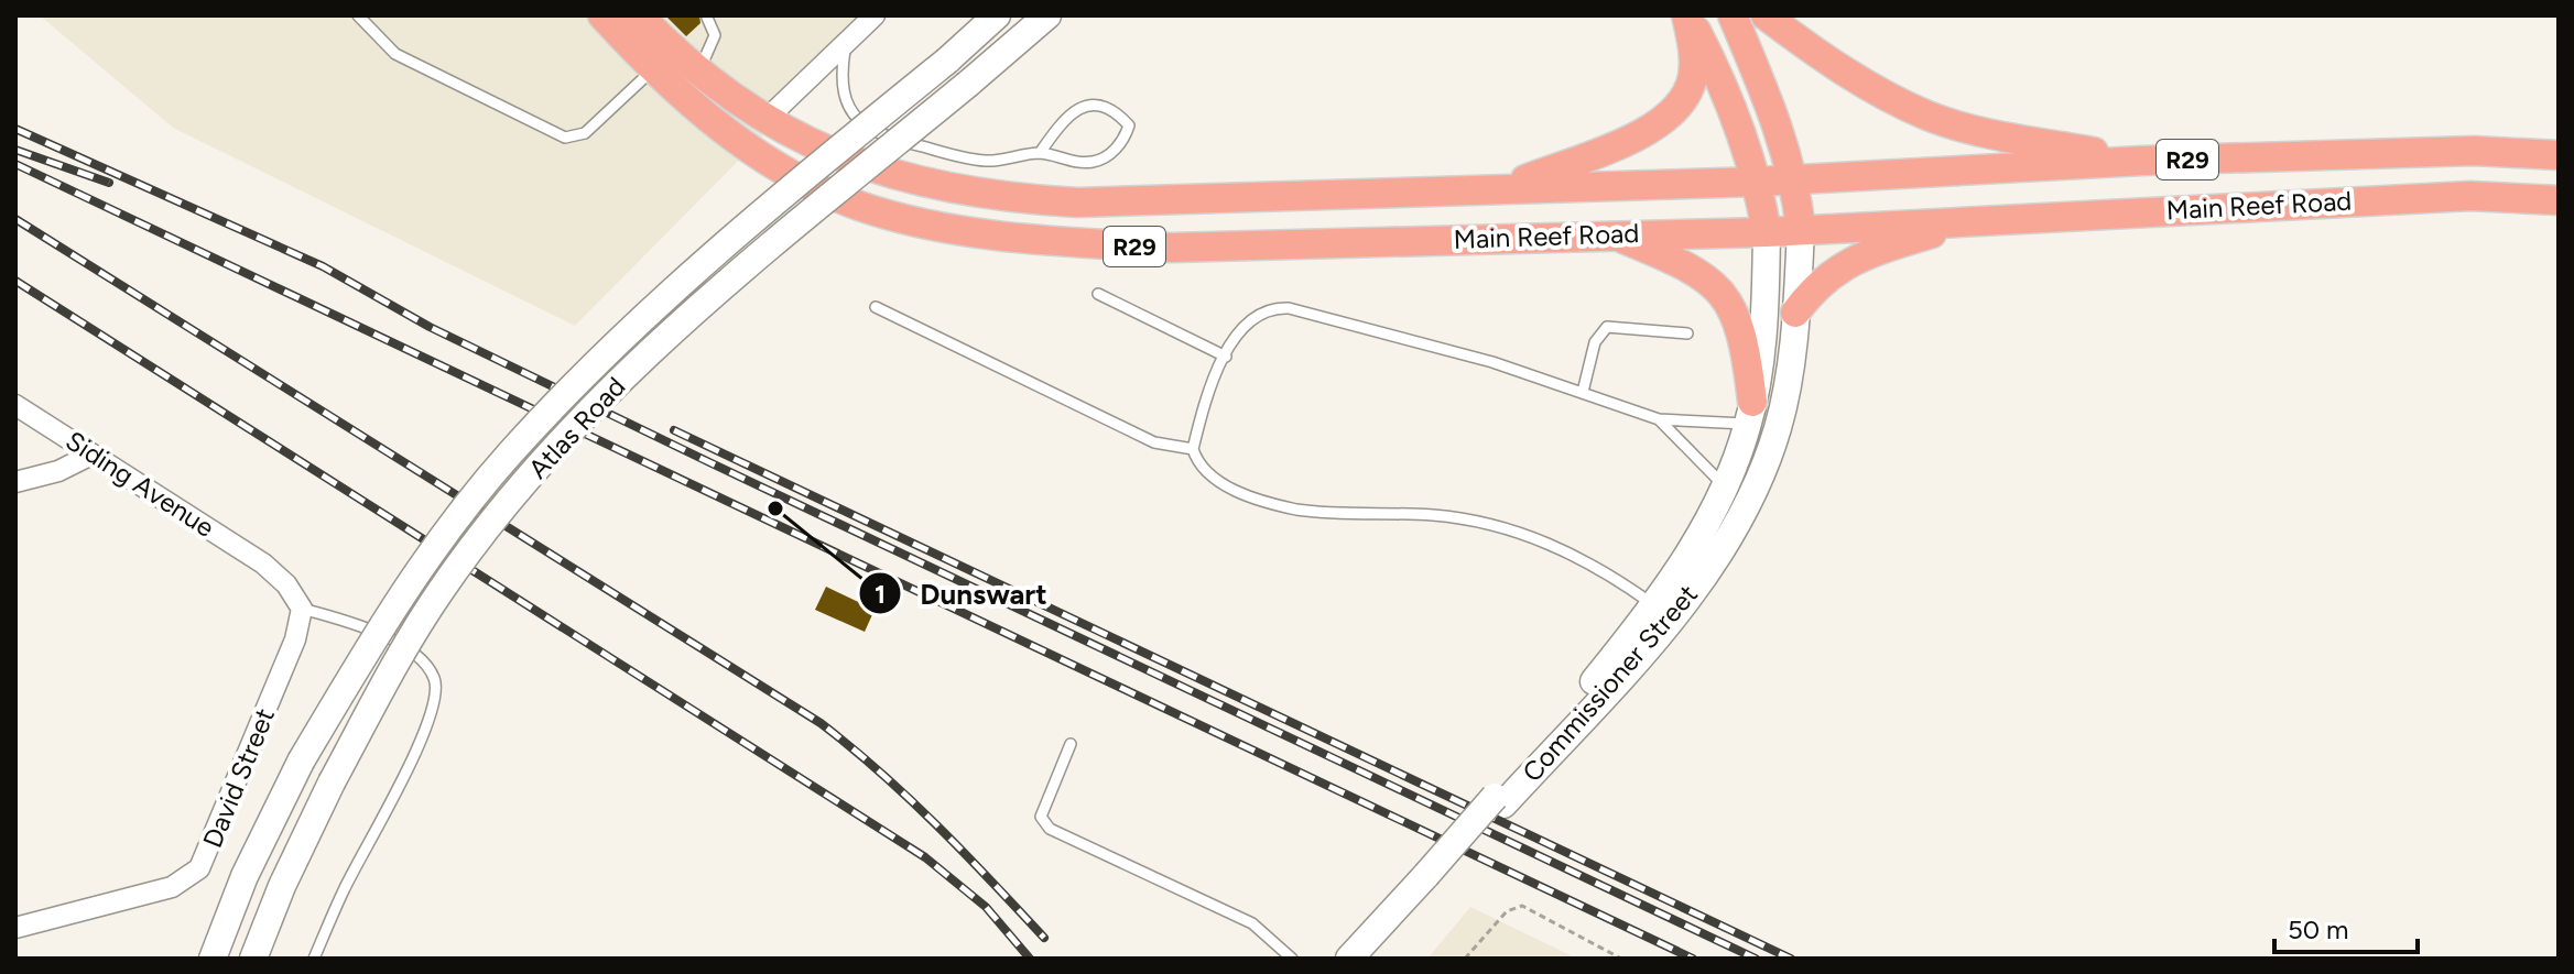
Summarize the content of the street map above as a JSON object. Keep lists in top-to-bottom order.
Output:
{
  "streets": {
    "main road": [
      "R29",
      "Main Reef Road",
      "Atlas Road",
      "Commissioner Street"
    ],
    "street": ["Siding Avenue", "David Street"]
  },
  "crossings": [
    ["Main Reef Road", "Commissioner Street"],
    ["Siding Avenue", "David Street"]
  ],
  "places": ["Dunswart"],
  "scale_bar": "50 m"
}
